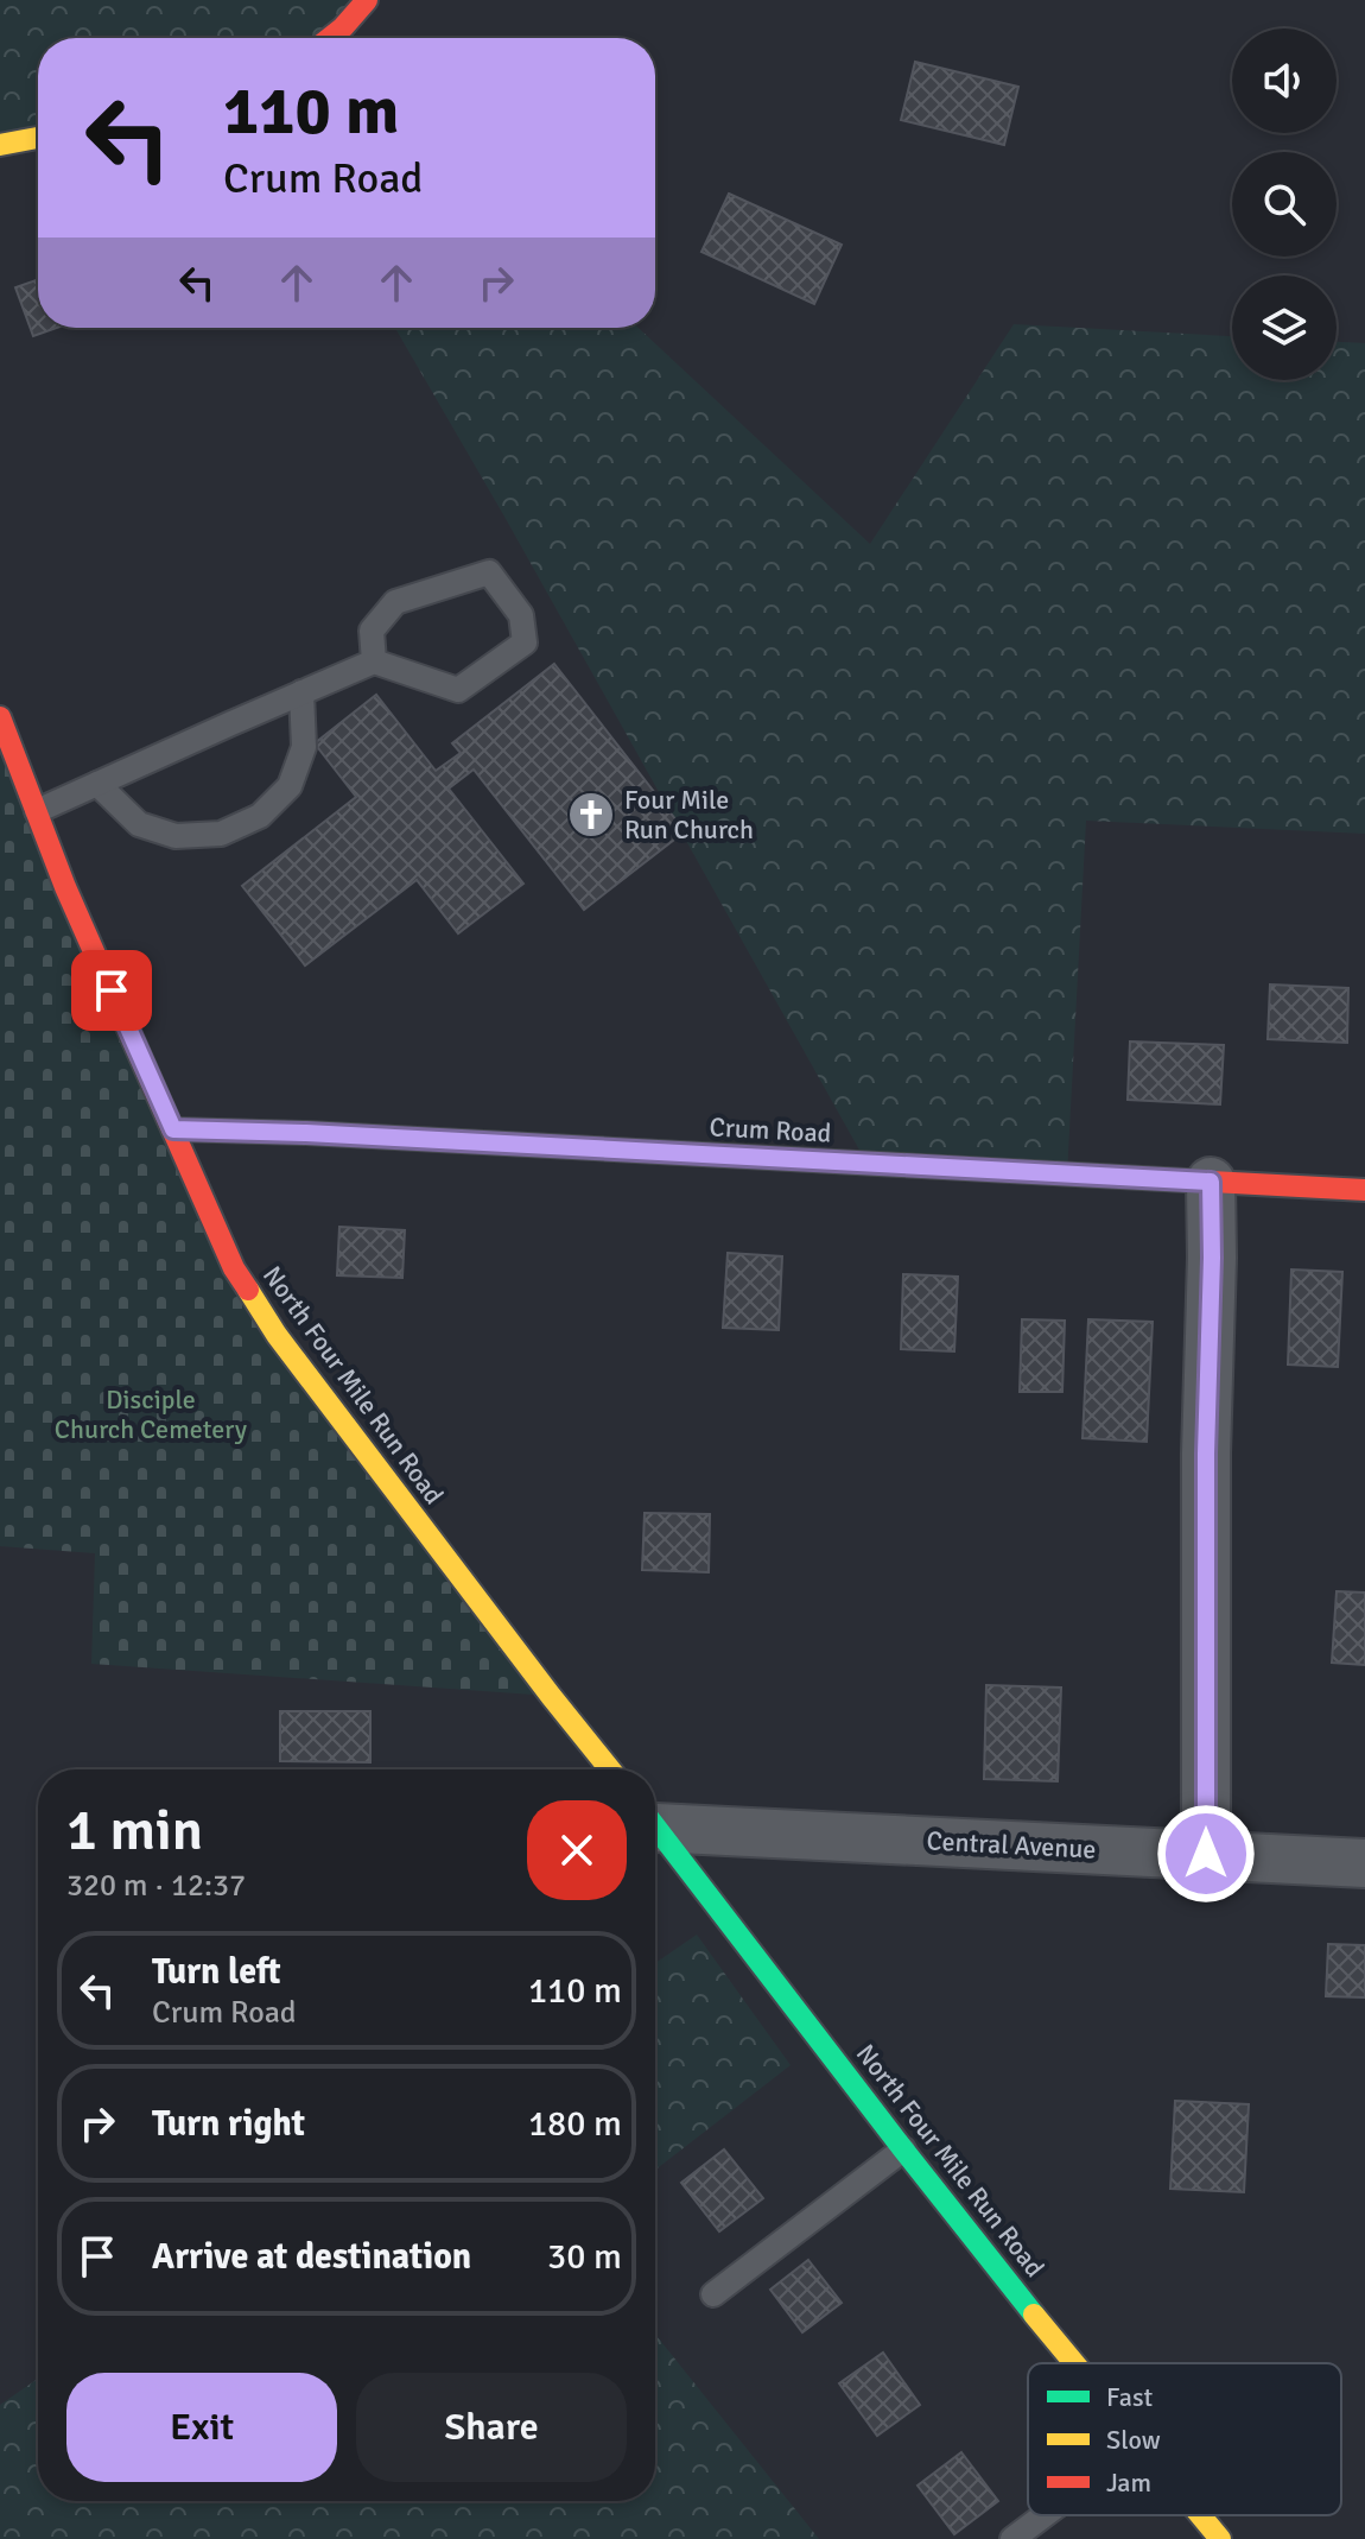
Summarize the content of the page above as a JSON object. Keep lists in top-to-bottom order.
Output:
{
  "streets": {
    "street": ["Crum Road", "North Four Mile Run Road", "Central Avenue"]
  },
  "crossings": [
    ["Crum Road", "North Four Mile Run Road"]
  ],
  "parks": ["Disciple Church Cemetery"],
  "places": {
    "church": ["Four Mile Run Church"]
  },
  "legend": ["Fast", "Slow", "Jam"],
  "page": {
    "turn": ["110 m", "Crum Road"],
    "heading": ["1 min", "320 m · 12:37"],
    "list": [
      {
        "name": "Turn left",
        "note": "Crum Road",
        "value": "110 m"
      },
      {
        "name": "Turn right",
        "value": "180 m"
      },
      {
        "name": "Arrive at destination",
        "value": "30 m"
      }
    ],
    "buttons": ["Exit", "Share"]
  }
}
